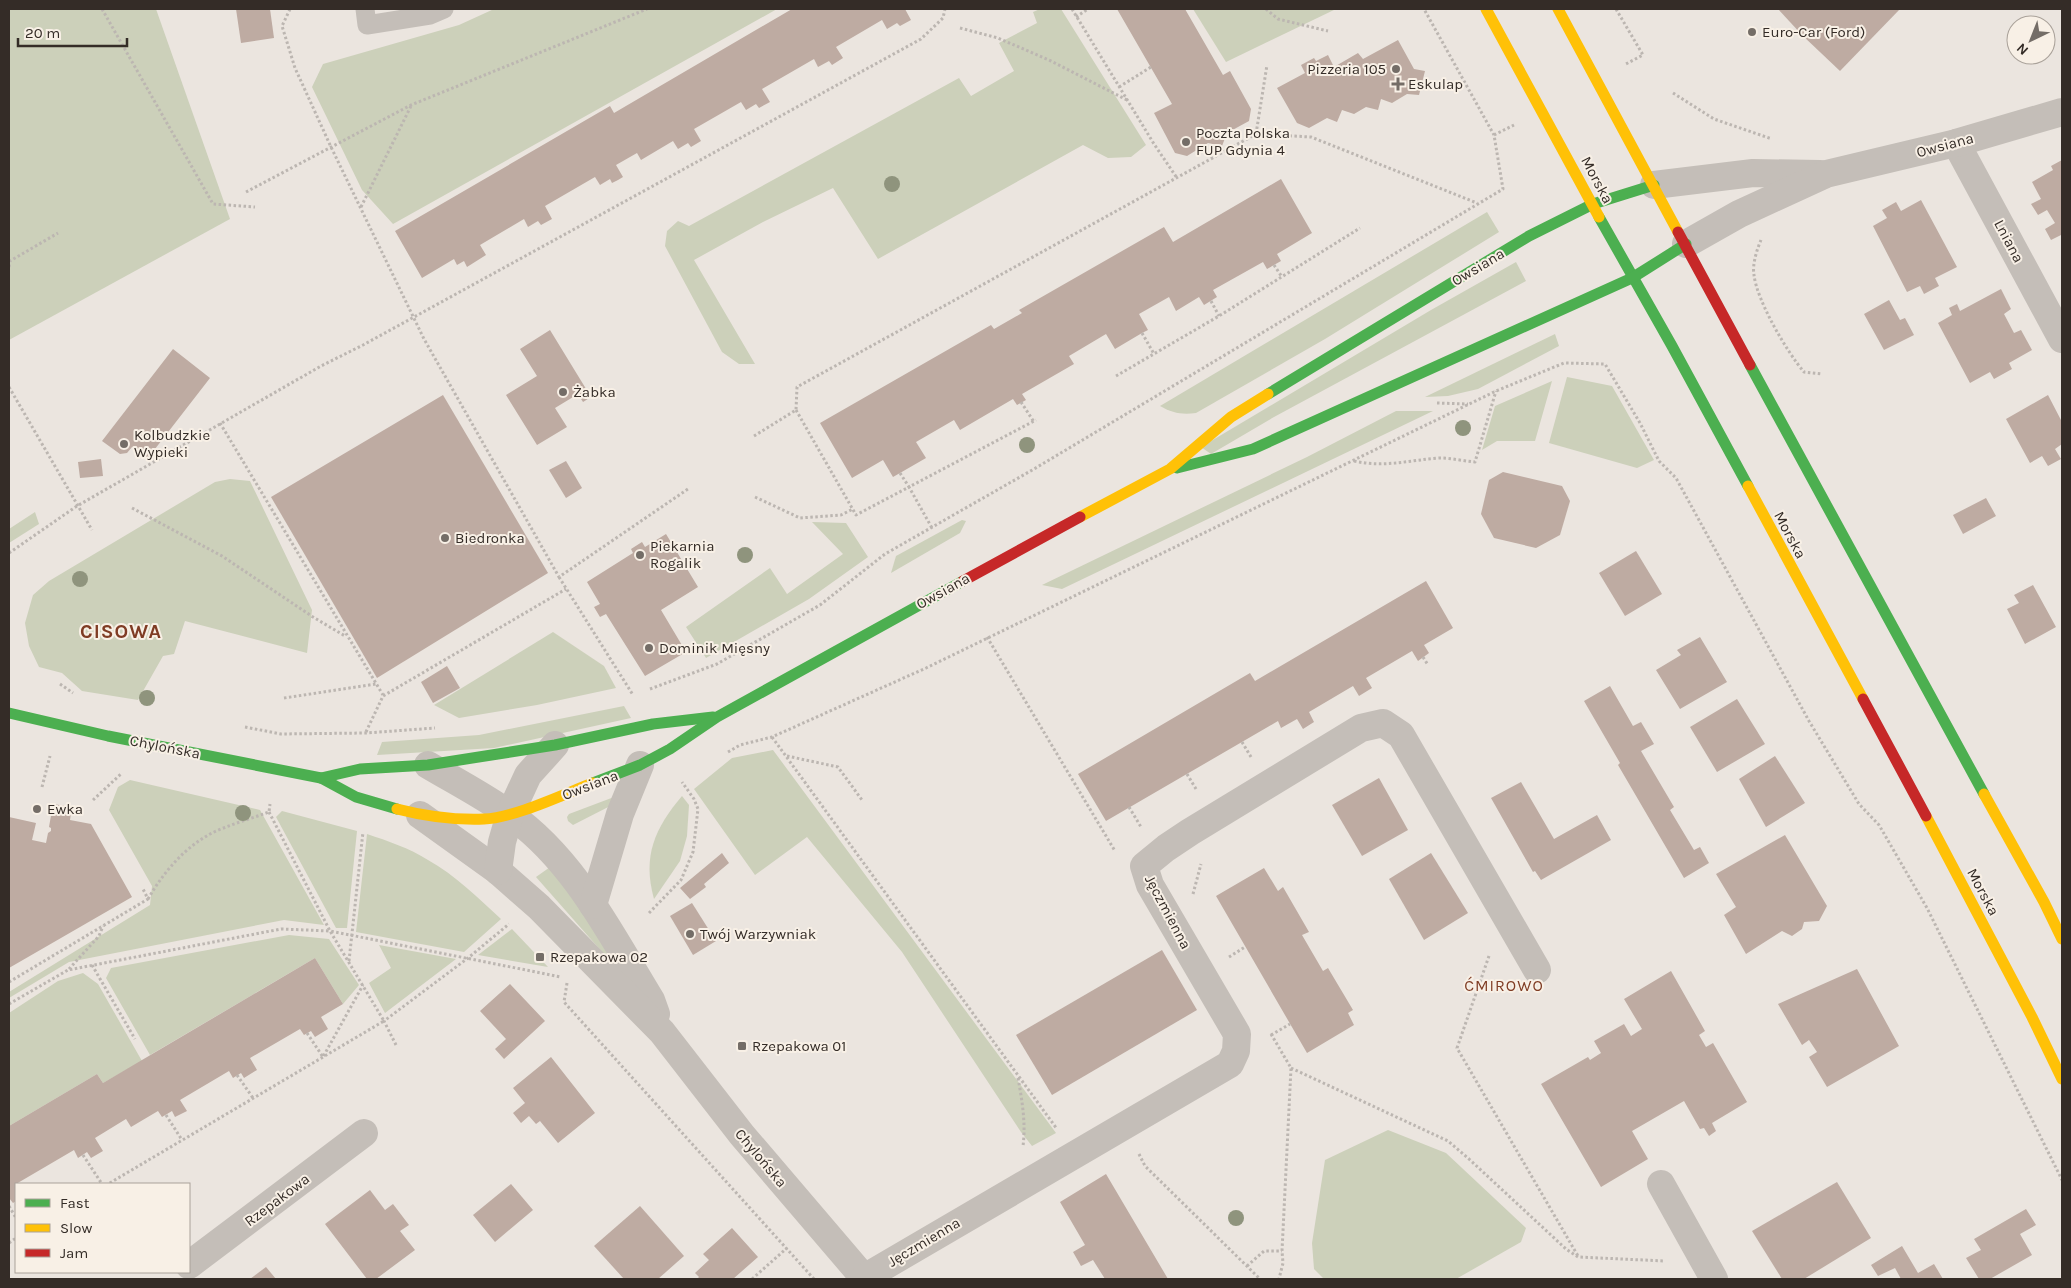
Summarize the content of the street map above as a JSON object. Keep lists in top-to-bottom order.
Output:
{
  "streets": {
    "street": [
      "Owsiana",
      "Morska",
      "Lniana",
      "Chylońska",
      "Jęczmienna",
      "Rzepakowa"
    ]
  },
  "crossings": [
    ["Owsiana", "Morska"],
    ["Owsiana", "Lniana"],
    ["Owsiana", "Chylońska"],
    ["Chylońska", "Jęczmienna"]
  ],
  "districts": ["CISOWA", "ĆMIROWO"],
  "places": {
    "other": [
      "Euro-Car (Ford)",
      "Pizzeria 105",
      "Poczta Polska FUP Gdynia 4",
      "Żabka",
      "Kolbudzkie Wypieki",
      "Biedronka",
      "Piekarnia Rogalik",
      "Dominik Mięsny",
      "Ewka",
      "Twój Warzywniak"
    ],
    "health": ["Eskulap"],
    "transit": ["Rzepakowa 02", "Rzepakowa 01"]
  },
  "legend": ["Fast", "Slow", "Jam"],
  "scale_bar": "20 m",
  "north": "bottom left"
}
